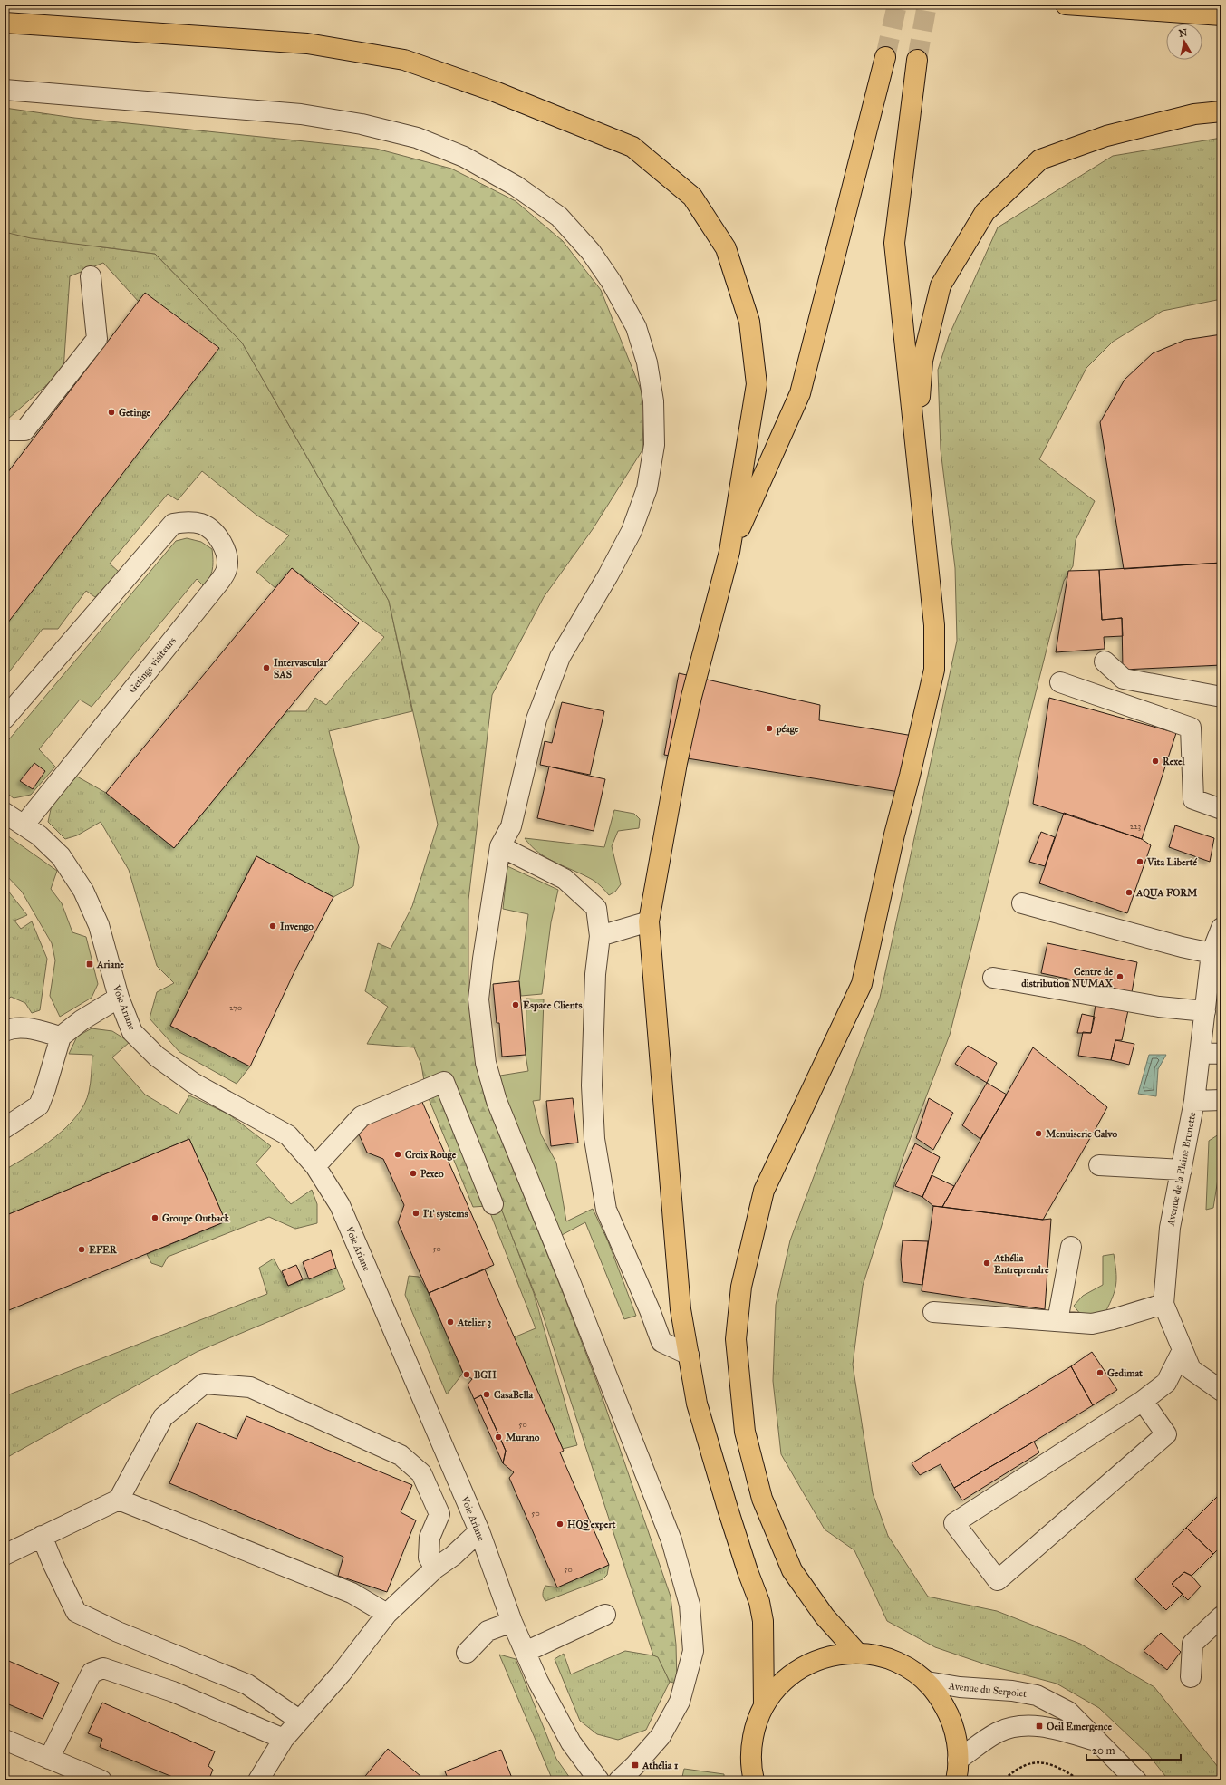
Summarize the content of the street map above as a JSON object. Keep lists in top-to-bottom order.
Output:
{
  "streets": {
    "street": [
      "Getinge visiteurs",
      "Voie Ariane",
      "Avenue de la Plaine Brunette",
      "Avenue du Serpolet"
    ]
  },
  "crossings": [
    ["Getinge visiteurs", "Voie Ariane"]
  ],
  "places": {
    "other": [
      "Getinge",
      "Intervascular SAS",
      "péage",
      "Rexel",
      "Vita Liberté",
      "AQUA FORM",
      "Invengo",
      "Centre de distribution NUMAX",
      "Espace Clients",
      "Menuiserie Calvo",
      "Croix Rouge",
      "Pexeo",
      "IT systems",
      "Groupe Outback",
      "EFER",
      "Athélia Entreprendre",
      "Atelier 3",
      "Gedimat",
      "BGH",
      "CasaBella",
      "Murano",
      "HQS expert"
    ],
    "transit": ["Ariane", "Oeil Emergence", "Athélia 1"]
  },
  "house_numbers": [
    "223",
    "270",
    "50",
    "50",
    "50",
    "50"
  ],
  "scale_bar": "20 m",
  "north": "top"
}
